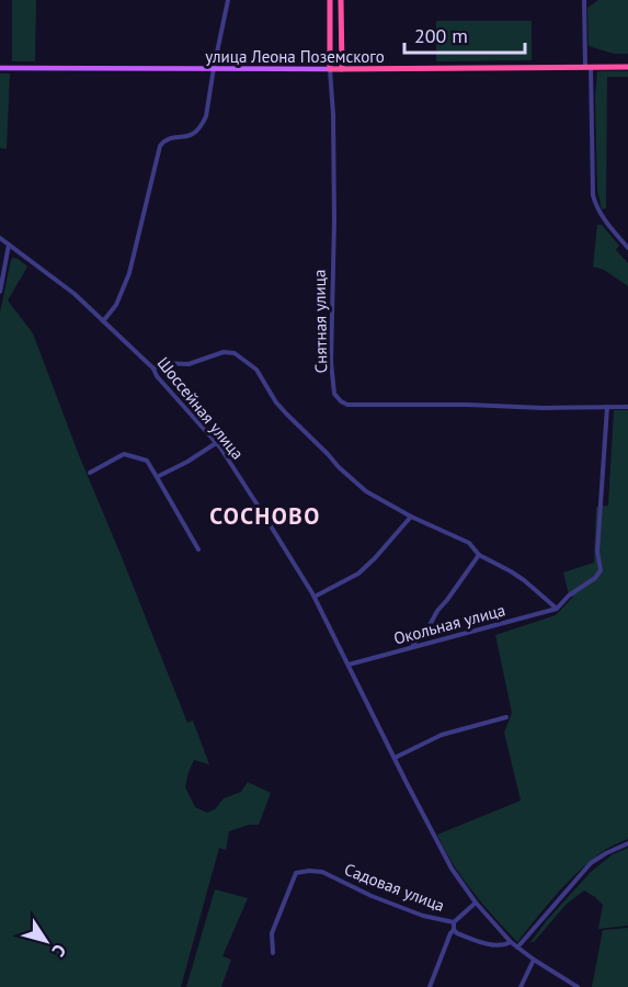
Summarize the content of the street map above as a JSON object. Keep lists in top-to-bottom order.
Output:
{
  "streets": {
    "highway": ["улица Леона Поземского"],
    "street": [
      "Снятная улица",
      "Шоссейная улица",
      "Окольная улица",
      "Садовая улица"
    ]
  },
  "crossings": [
    ["улица Леона Поземского", "Снятная улица"],
    ["Шоссейная улица", "Окольная улица"],
    ["Шоссейная улица", "Садовая улица"]
  ],
  "districts": ["СОСНОВО"],
  "scale_bar": "200 m",
  "north": "bottom right"
}
